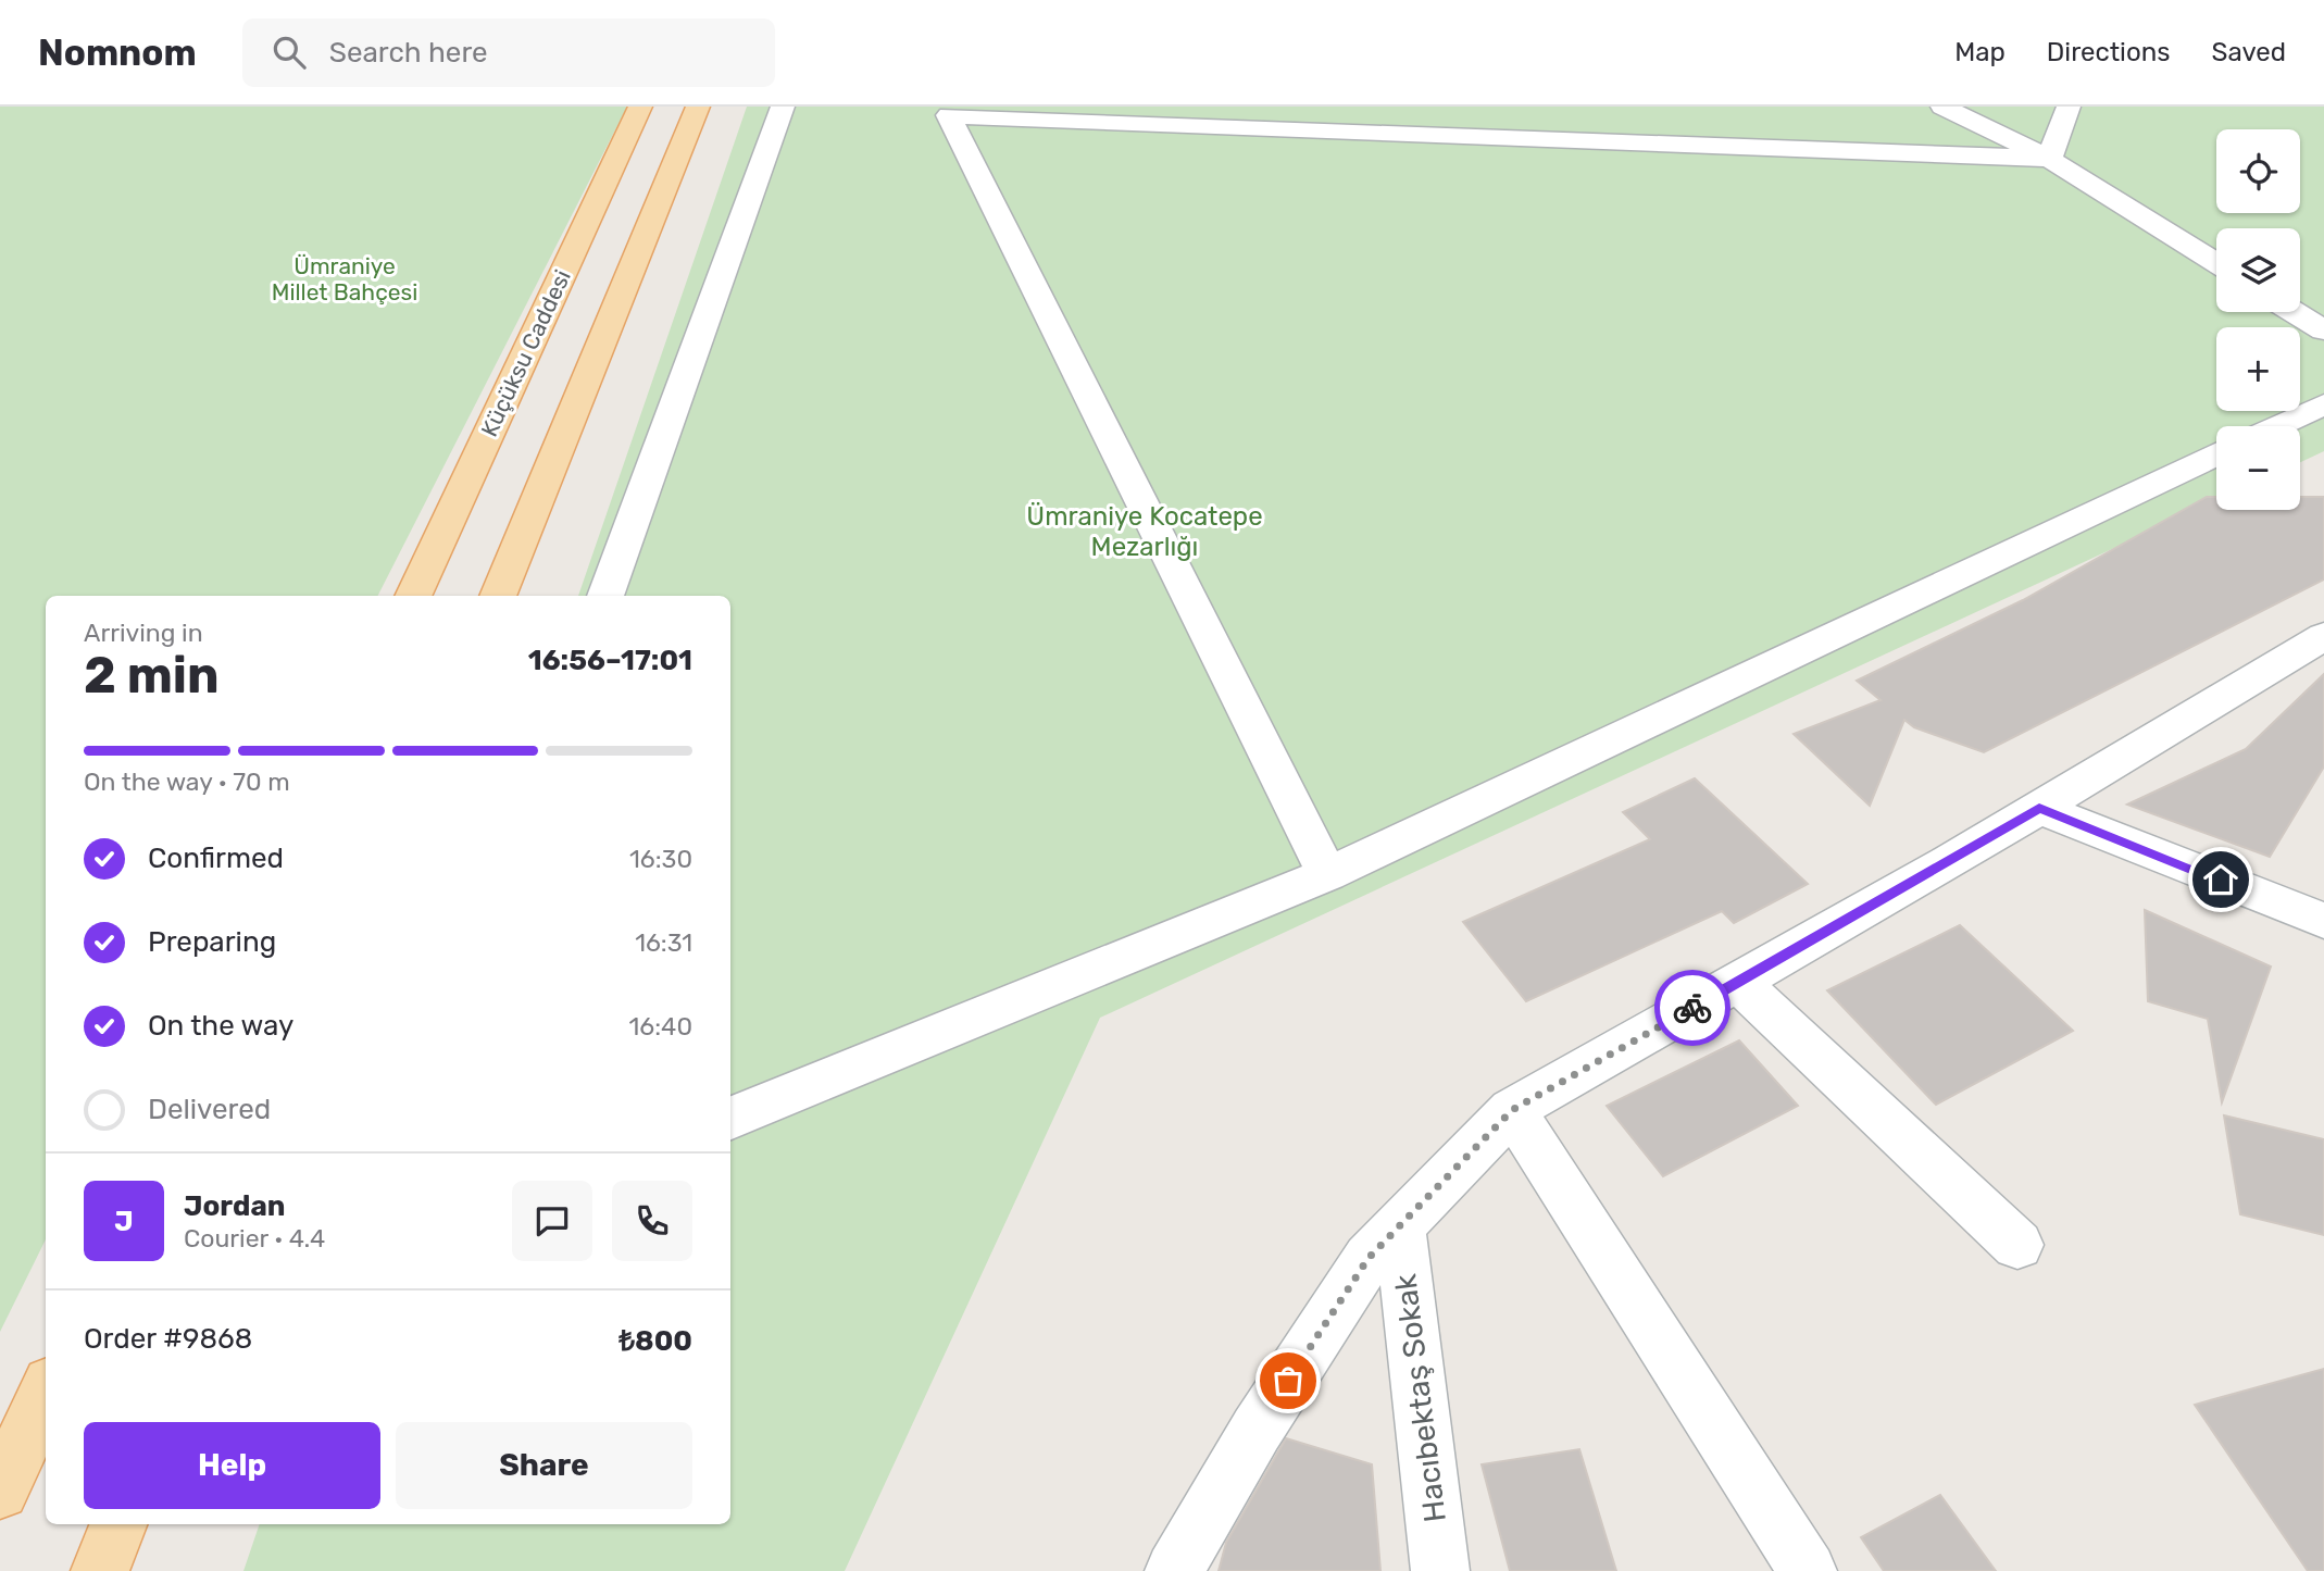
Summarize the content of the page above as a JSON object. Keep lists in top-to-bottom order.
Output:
{
  "streets": {
    "main road": ["Küçüksu Caddesi"],
    "street": ["Hacıbektaş Sokak"]
  },
  "parks": ["Ümraniye Millet Bahçesi", "Ümraniye Kocatepe Mezarlığı"],
  "page": {
    "header": "Nomnom",
    "search": "Search here",
    "nav": ["Map", "Directions", "Saved"],
    "map_buttons": ["+", "−"],
    "heading": ["2 min", "Arriving in", "16:56–17:01"],
    "panel": [
      "Jordan",
      "Courier · 4.4",
      "Order #9868",
      "₺800"
    ],
    "bar": "On the way · 70 m",
    "list": [
      ["Confirmed", "16:30"],
      ["Preparing", "16:31"],
      ["On the way", "16:40"],
      "Delivered"
    ],
    "round": "J",
    "buttons": ["Help", "Share"]
  }
}
